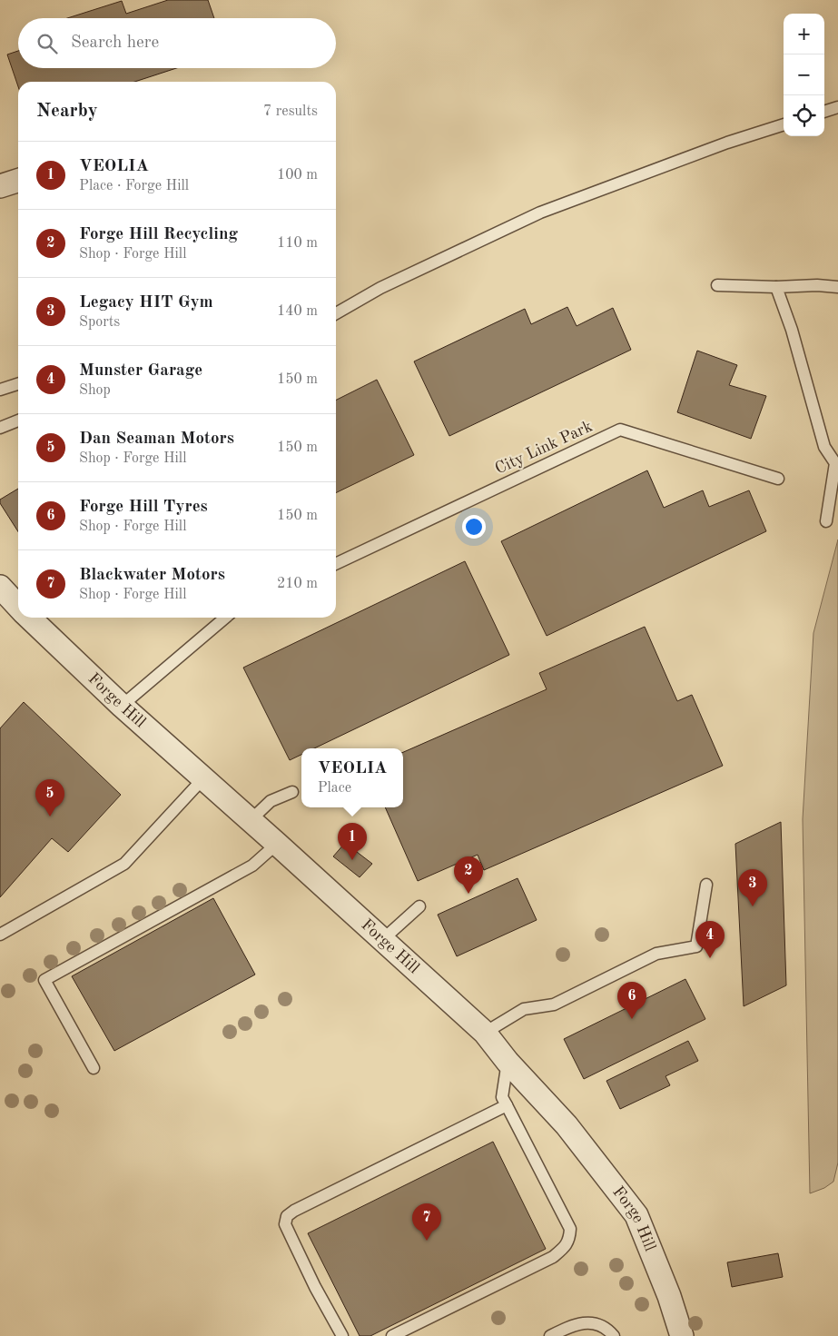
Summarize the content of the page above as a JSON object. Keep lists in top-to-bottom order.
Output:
{
  "streets": {
    "street": ["Forge Hill"],
    "lane": ["City Link Park"]
  },
  "page": {
    "map_buttons": ["+", "−"],
    "search": "Search here",
    "heading": ["Nearby", "7 results"],
    "list": [
      {
        "mark": "1",
        "name": "VEOLIA",
        "note": "Place · Forge Hill",
        "value": "100 m"
      },
      {
        "mark": "2",
        "name": "Forge Hill Recycling",
        "note": "Shop · Forge Hill",
        "value": "110 m"
      },
      {
        "mark": "3",
        "name": "Legacy HIT Gym",
        "note": "Sports",
        "value": "140 m"
      },
      {
        "mark": "4",
        "name": "Munster Garage",
        "note": "Shop",
        "value": "150 m"
      },
      {
        "mark": "5",
        "name": "Dan Seaman Motors",
        "note": "Shop · Forge Hill",
        "value": "150 m"
      },
      {
        "mark": "6",
        "name": "Forge Hill Tyres",
        "note": "Shop · Forge Hill",
        "value": "150 m"
      },
      {
        "mark": "7",
        "name": "Blackwater Motors",
        "note": "Shop · Forge Hill",
        "value": "210 m"
      }
    ],
    "popup": ["VEOLIA", "Place"],
    "pins": [
      "5",
      "1",
      "2",
      "3",
      "4",
      "6",
      "7"
    ]
  }
}
